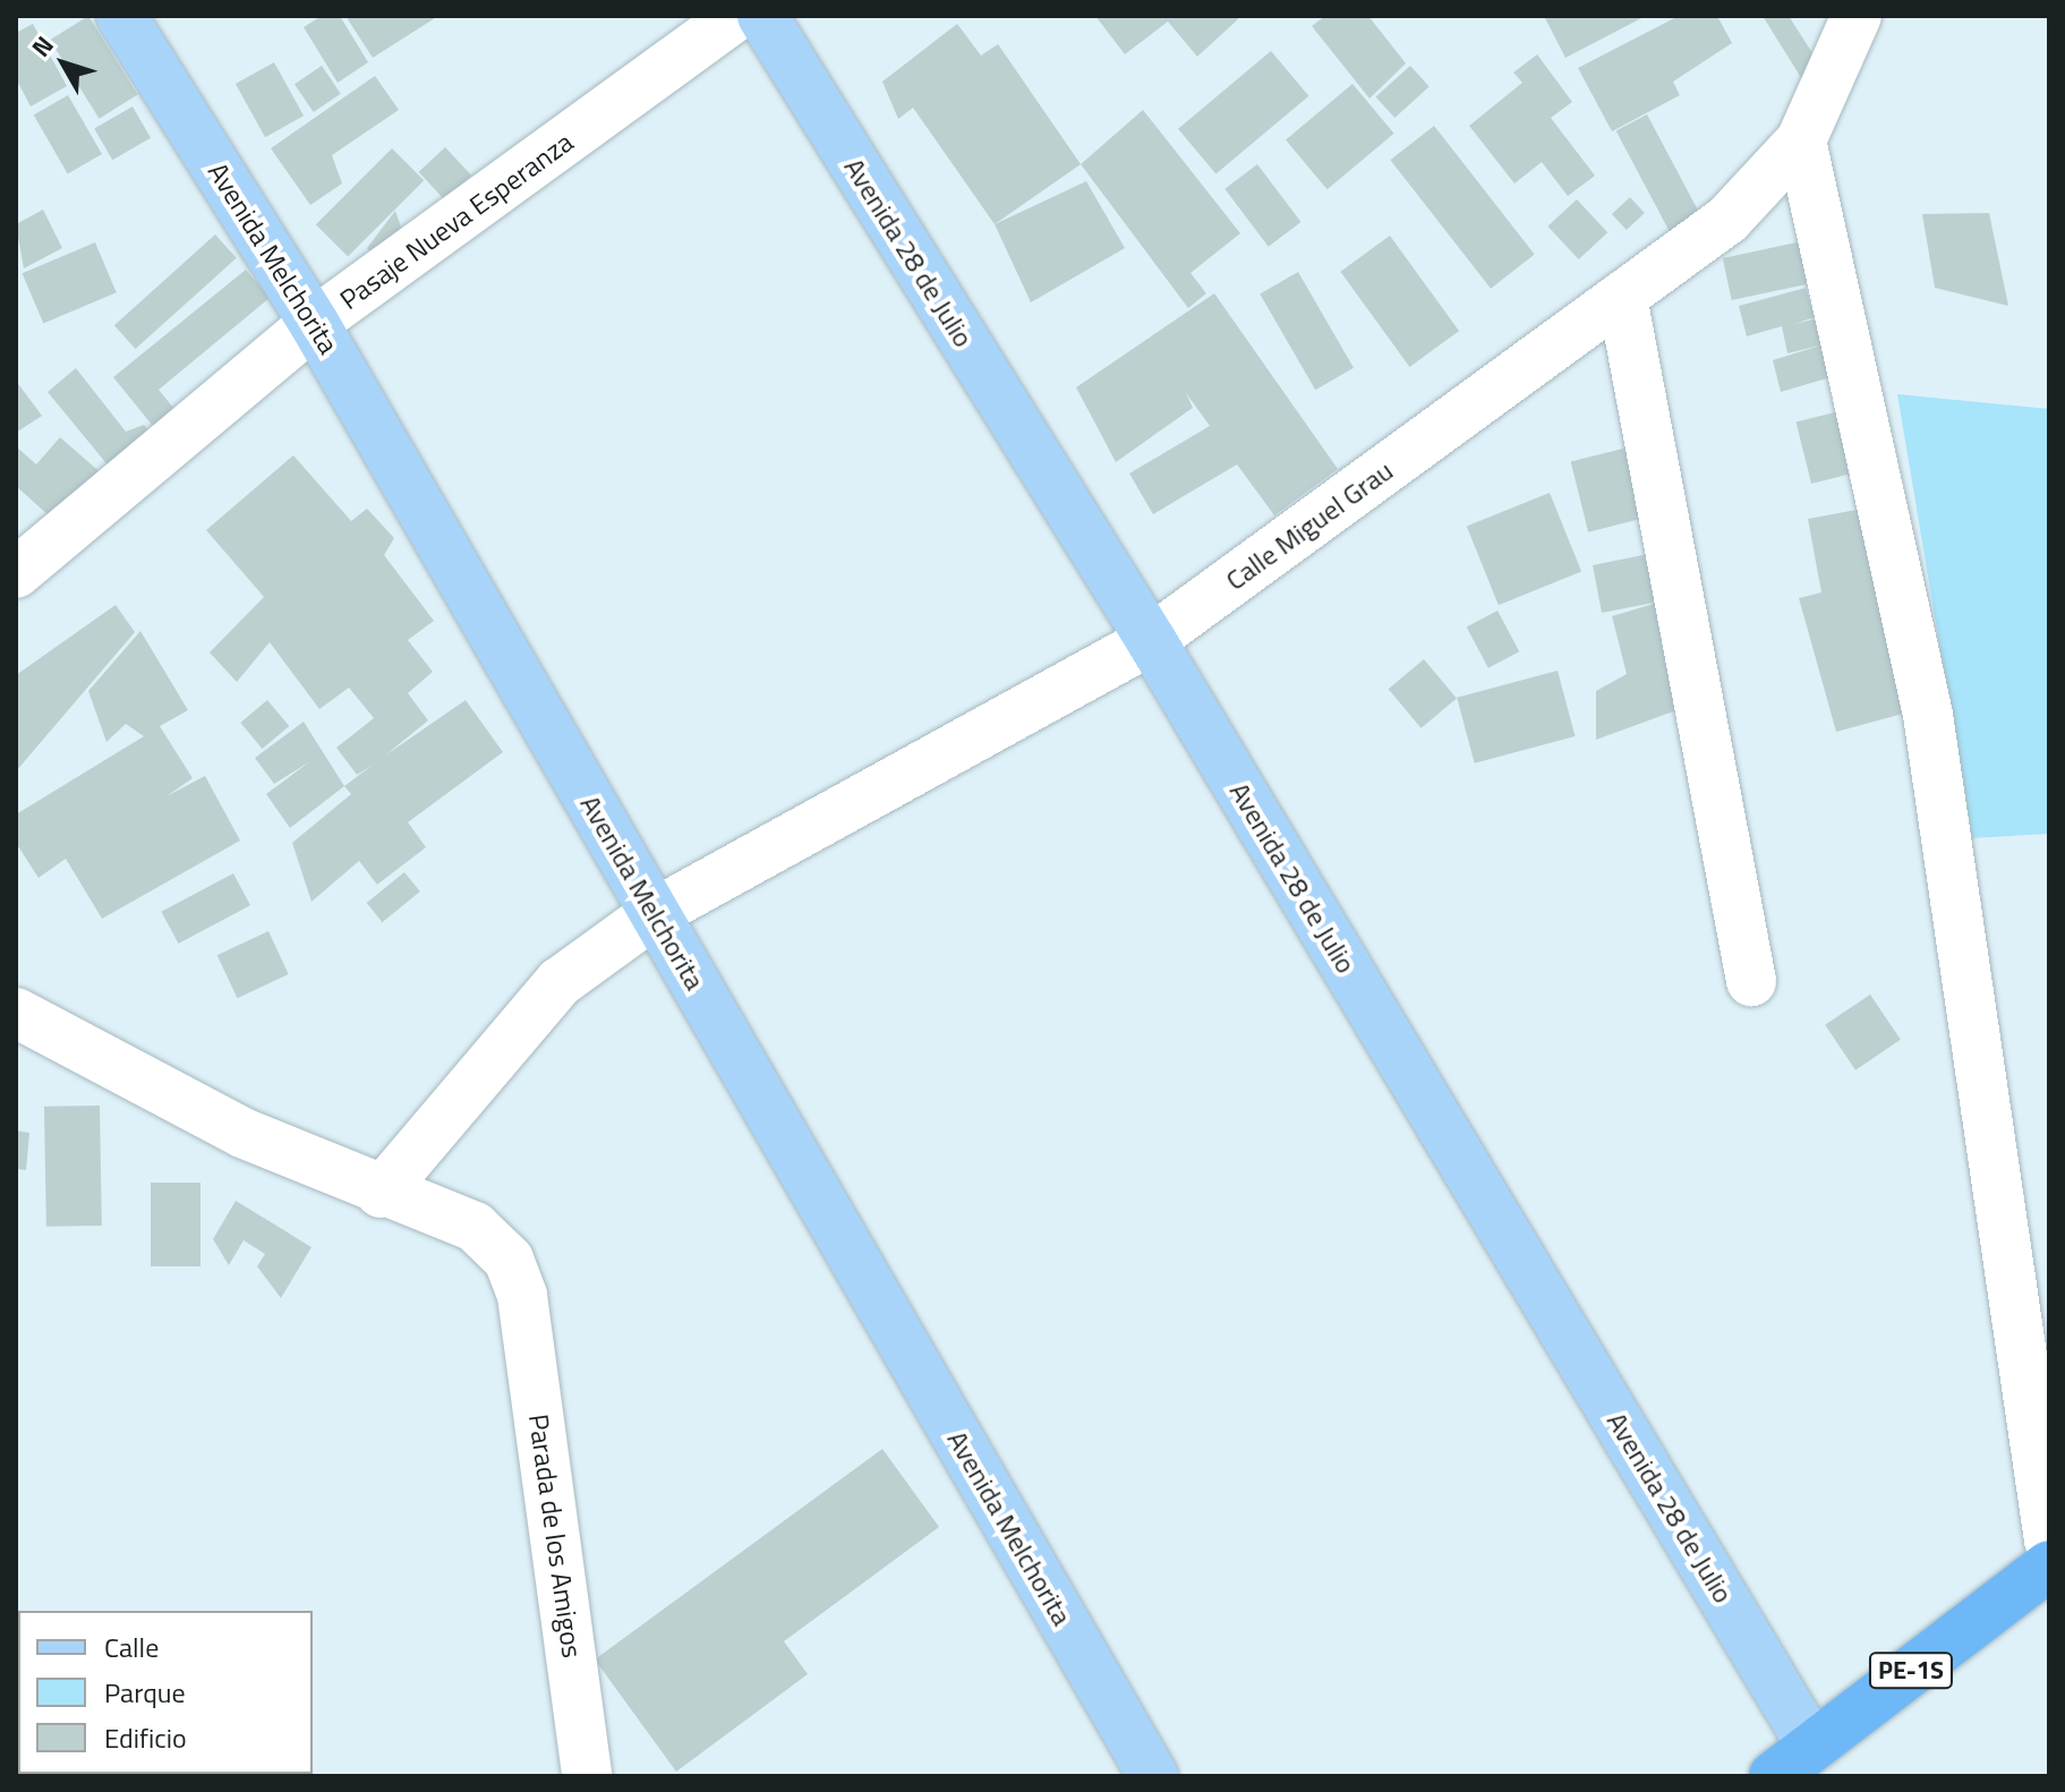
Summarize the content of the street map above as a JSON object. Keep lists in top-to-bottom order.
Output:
{
  "streets": {
    "highway": ["PE-1S"],
    "main road": ["Avenida 28 de Julio", "Avenida Melchorita"],
    "street": ["Pasaje Nueva Esperanza", "Calle Miguel Grau", "Parada de los Amigos"]
  },
  "crossings": [
    ["Pasaje Nueva Esperanza", "Avenida Melchorita"],
    ["Avenida 28 de Julio", "Calle Miguel Grau"],
    ["Avenida 28 de Julio", "PE-1S"],
    ["Avenida Melchorita", "Calle Miguel Grau"],
    ["Calle Miguel Grau", "Parada de los Amigos"]
  ],
  "legend": ["Calle", "Parque", "Edificio"],
  "north": "top left"
}
